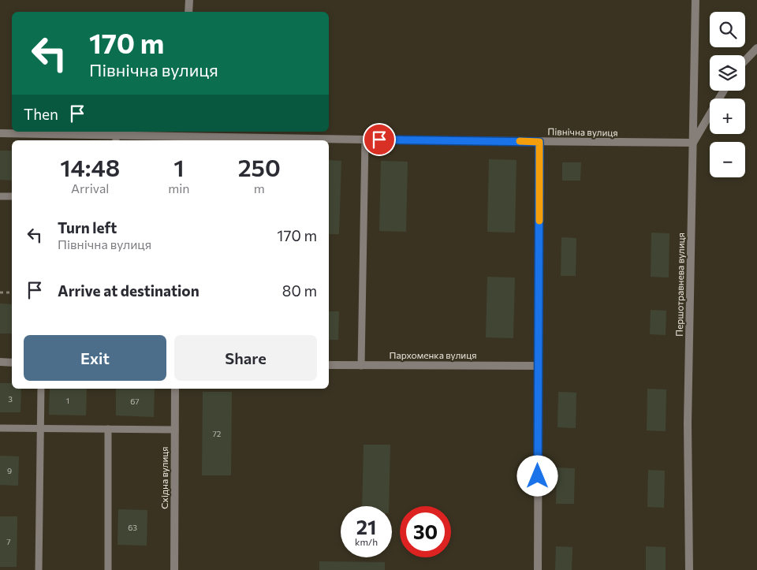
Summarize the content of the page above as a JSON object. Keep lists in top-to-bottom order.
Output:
{
  "streets": {
    "street": [
      "Північна вулиця",
      "Першотравнева вулиця",
      "Пархоменка вулиця",
      "Східна вулиця"
    ]
  },
  "crossings": [
    ["Північна вулиця", "Першотравнева вулиця"]
  ],
  "house_numbers": [
    "3",
    "1",
    "67",
    "72",
    "9",
    "63",
    "7"
  ],
  "page": {
    "map_buttons": ["+", "−"],
    "turn": ["170 m", "Північна вулиця"],
    "then": "Then",
    "eta": [
      "14:48",
      "Arrival",
      "1",
      "min",
      "250",
      "m"
    ],
    "list": [
      {
        "name": "Turn left",
        "note": "Північна вулиця",
        "value": "170 m"
      },
      {
        "name": "Arrive at destination",
        "value": "80 m"
      }
    ],
    "buttons": ["Exit", "Share"],
    "speed": "21 km/h",
    "limit": "30"
  }
}
